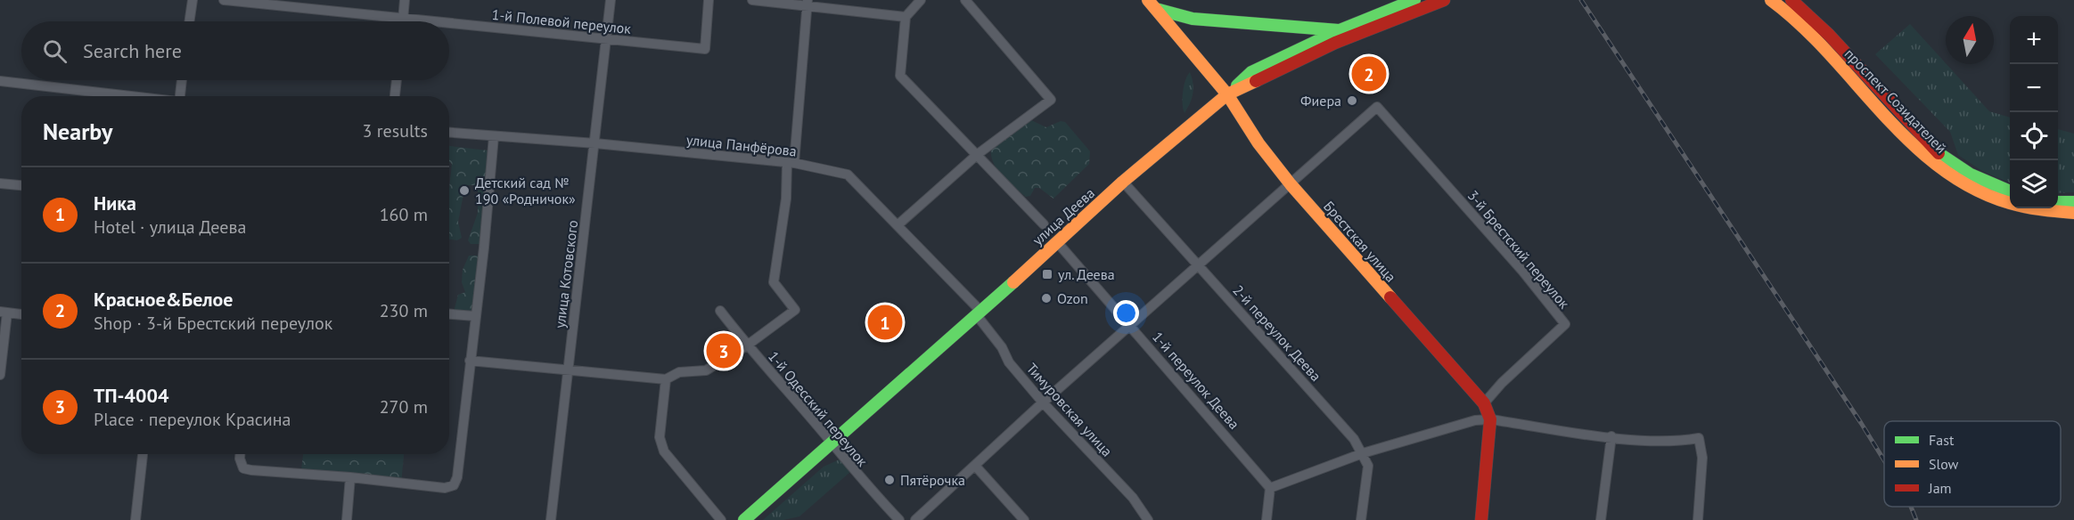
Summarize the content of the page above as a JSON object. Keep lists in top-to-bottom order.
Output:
{
  "streets": {
    "main road": ["проспект Созидателей", "улица Деева", "Брестская улица"],
    "street": [
      "1-й Полевой переулок",
      "улица Панфёрова",
      "3-й Брестский переулок",
      "улица Котовского",
      "2-й переулок Деева",
      "1-й переулок Деева",
      "1-й Одесский переулок",
      "Тимуровская улица"
    ]
  },
  "crossings": [
    ["1-й Полевой переулок", "улица Котовского"],
    ["улица Панфёрова", "улица Деева"],
    ["улица Панфёрова", "улица Котовского"],
    ["улица Панфёрова", "Тимуровская улица"],
    ["улица Деева", "Брестская улица"],
    ["улица Деева", "2-й переулок Деева"],
    ["улица Деева", "1-й переулок Деева"],
    ["улица Деева", "1-й Одесский переулок"],
    ["улица Деева", "Тимуровская улица"],
    ["Брестская улица", "3-й Брестский переулок"]
  ],
  "places": {
    "other": [
      "Фиера",
      "Детский сад № 190 «Родничок»",
      "Ozon",
      "Пятёрочка"
    ],
    "transit": ["ул. Деева"]
  },
  "legend": ["Fast", "Slow", "Jam"],
  "north": "top",
  "page": {
    "map_buttons": ["+", "−"],
    "search": "Search here",
    "pins": ["2", "1", "3"],
    "heading": ["Nearby", "3 results"],
    "list": [
      {
        "mark": "1",
        "name": "Ника",
        "note": "Hotel · улица Деева",
        "value": "160 m"
      },
      {
        "mark": "2",
        "name": "Красное&Белое",
        "note": "Shop · 3-й Брестский переулок",
        "value": "230 m"
      },
      {
        "mark": "3",
        "name": "ТП-4004",
        "note": "Place · переулок Красина",
        "value": "270 m"
      }
    ]
  }
}
